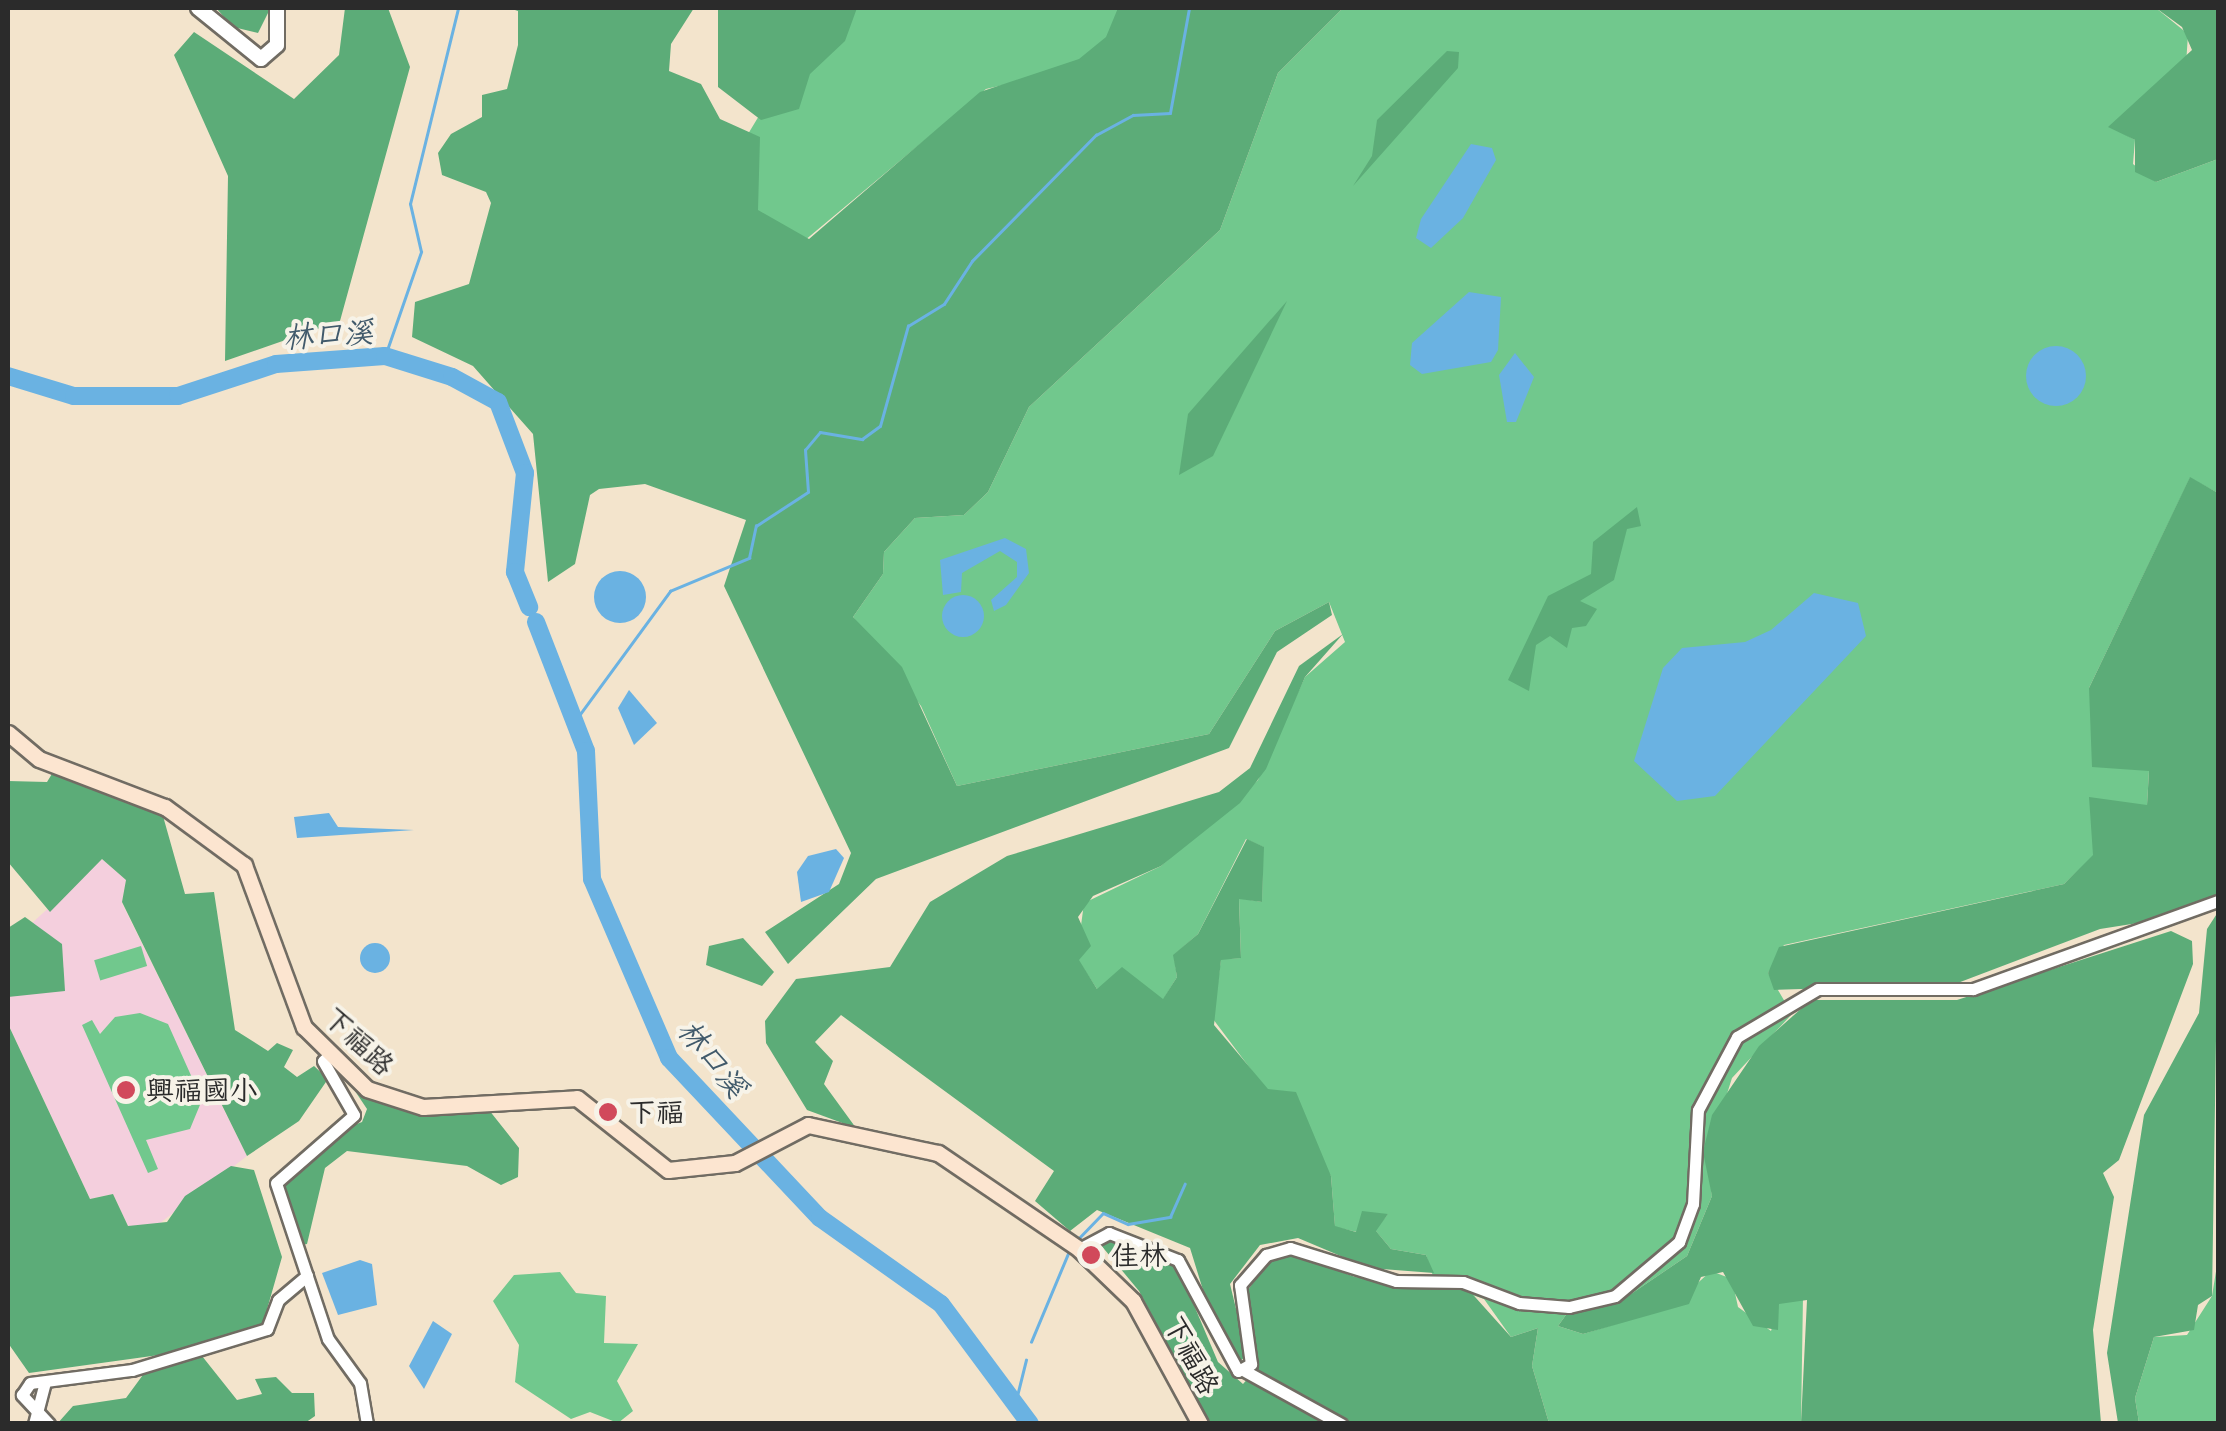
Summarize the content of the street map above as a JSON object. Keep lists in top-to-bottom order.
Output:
{
  "streets": {
    "main road": ["下福路"]
  },
  "water": ["林口溪"],
  "places": ["興福國小", "下福", "佳林"]
}
